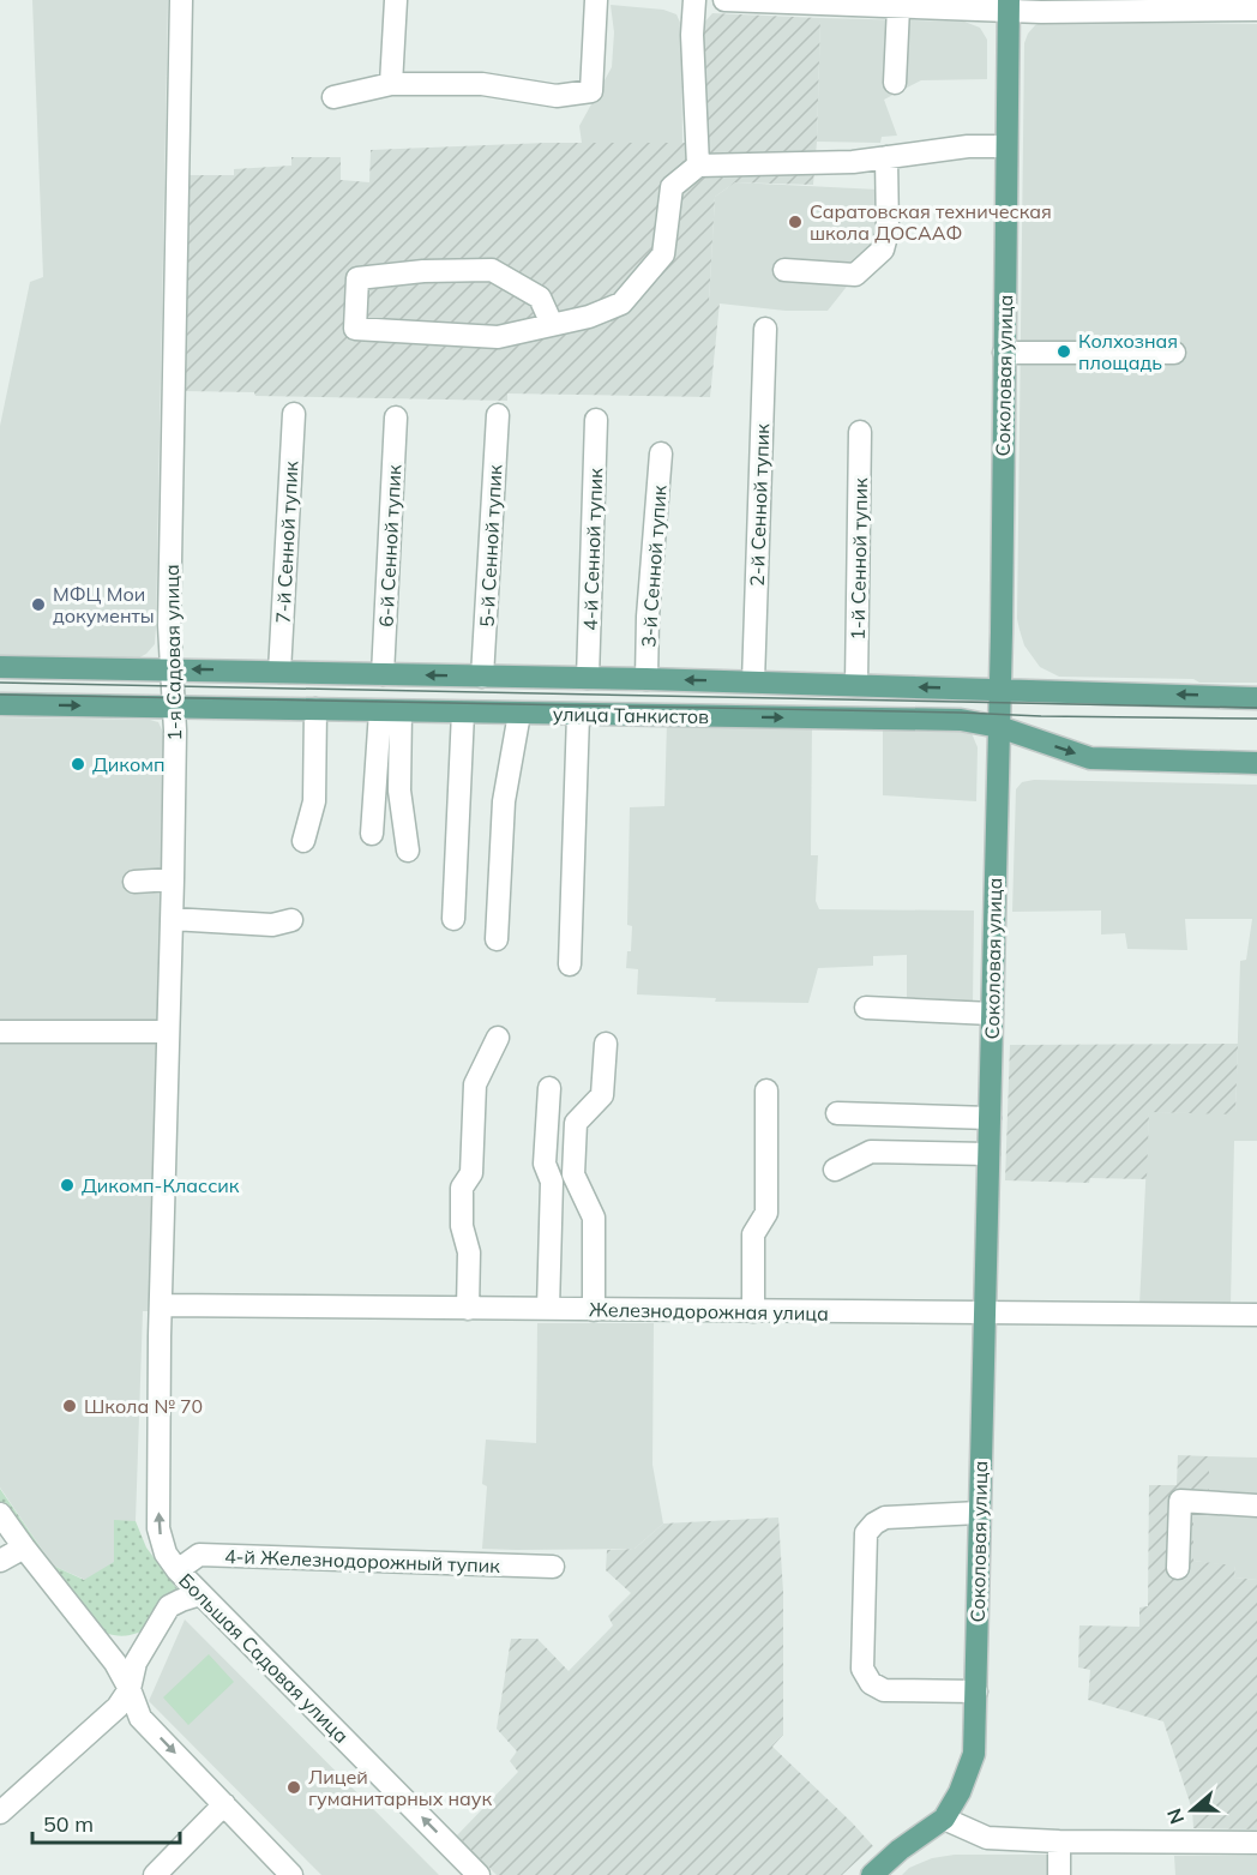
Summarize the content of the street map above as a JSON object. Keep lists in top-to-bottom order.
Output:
{
  "streets": {
    "main road": ["Соколовая улица", "улица Танкистов"],
    "street": [
      "2-й Сенной тупик",
      "7-й Сенной тупик",
      "6-й Сенной тупик",
      "5-й Сенной тупик",
      "4-й Сенной тупик",
      "1-й Сенной тупик",
      "3-й Сенной тупик",
      "1-я Садовая улица",
      "Железнодорожная улица",
      "4-й Железнодорожный тупик",
      "Большая Садовая улица"
    ]
  },
  "crossings": [
    ["Соколовая улица", "улица Танкистов"],
    ["Соколовая улица", "Железнодорожная улица"],
    ["2-й Сенной тупик", "улица Танкистов"],
    ["7-й Сенной тупик", "улица Танкистов"],
    ["6-й Сенной тупик", "улица Танкистов"],
    ["5-й Сенной тупик", "улица Танкистов"],
    ["4-й Сенной тупик", "улица Танкистов"],
    ["1-й Сенной тупик", "улица Танкистов"],
    ["3-й Сенной тупик", "улица Танкистов"],
    ["1-я Садовая улица", "улица Танкистов"],
    ["1-я Садовая улица", "Железнодорожная улица"],
    ["1-я Садовая улица", "Большая Садовая улица"],
    ["Железнодорожная улица", "Большая Садовая улица"],
    ["4-й Железнодорожный тупик", "Большая Садовая улица"]
  ],
  "places": [
    "Саратовская техническая школа ДОСААФ",
    "Колхозная площадь",
    "МФЦ Мои документы",
    "Дикомп",
    "Дикомп-Классик",
    "Школа № 70",
    "Лицей гуманитарных наук"
  ],
  "scale_bar": "50 m",
  "north": "left"
}
